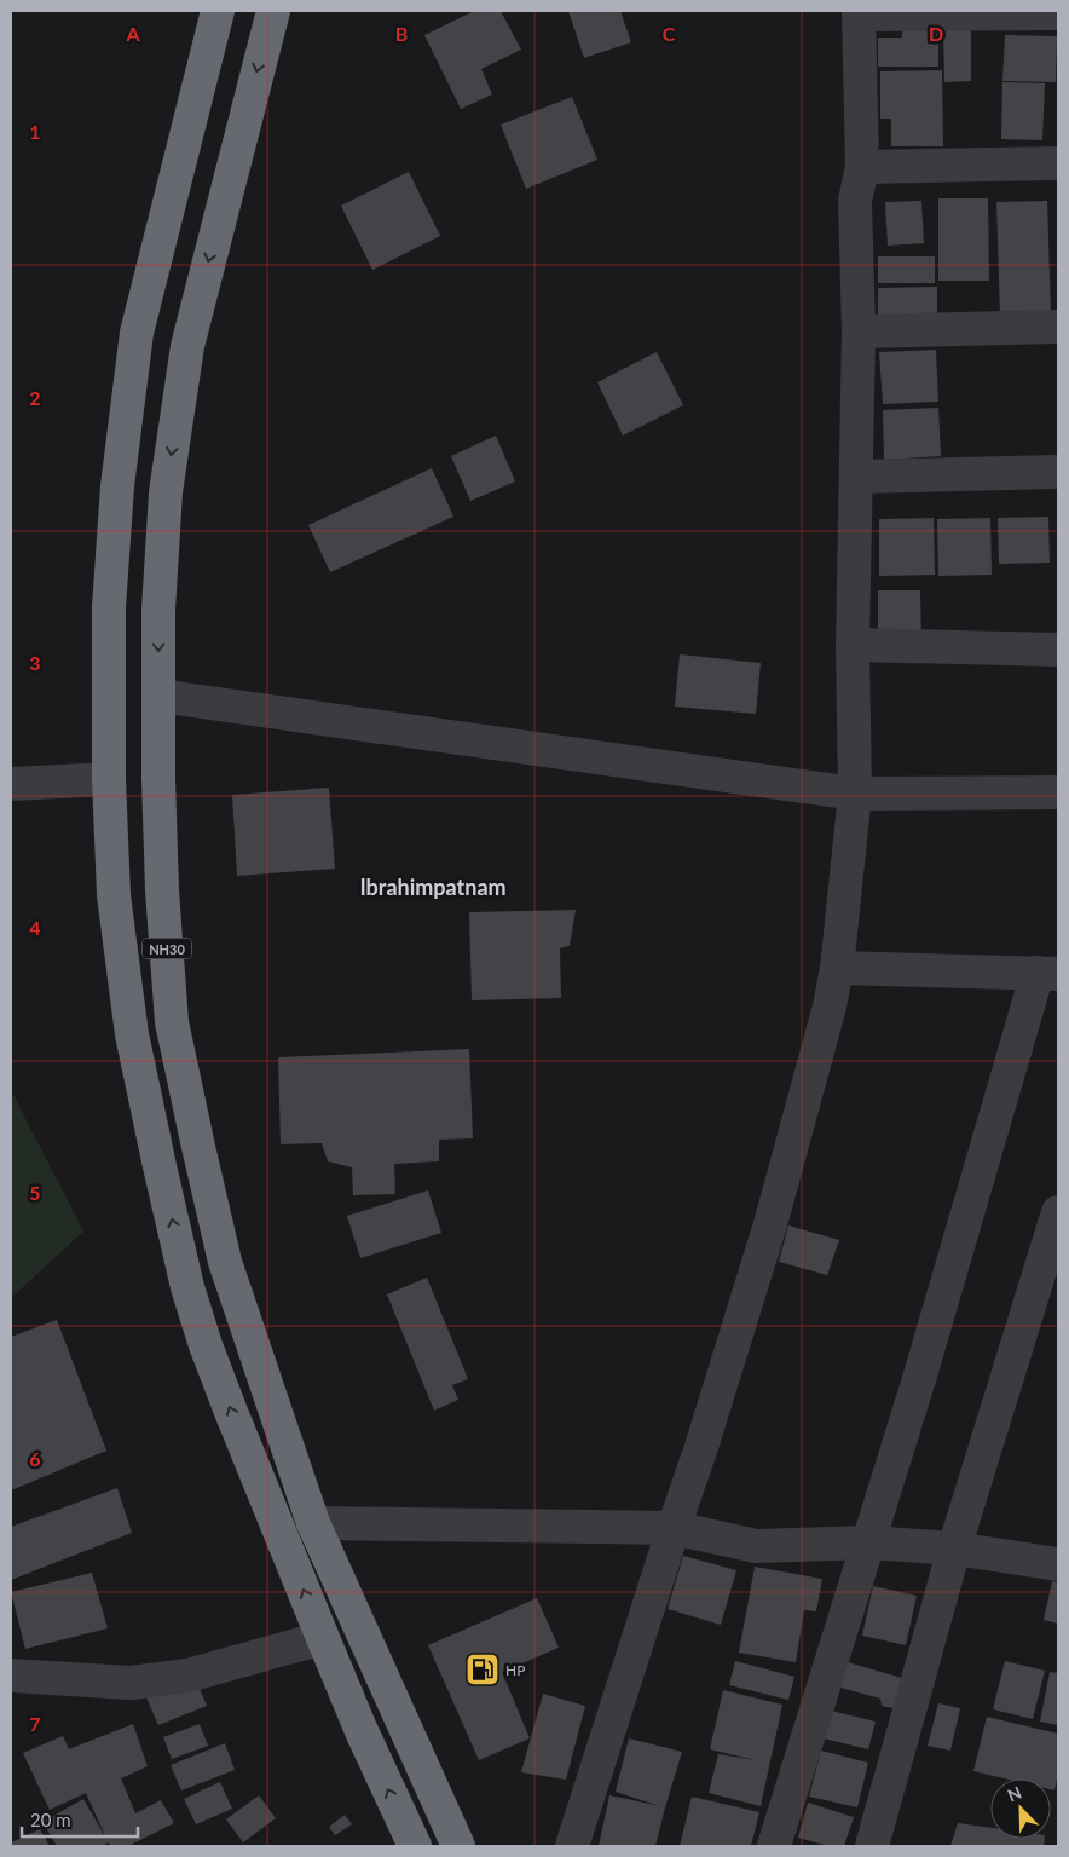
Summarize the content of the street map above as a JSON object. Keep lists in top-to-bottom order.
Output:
{
  "streets": {
    "highway": ["NH30"]
  },
  "districts": ["Ibrahimpatnam"],
  "places": {
    "fuel station": ["HP"]
  },
  "scale_bar": "20 m",
  "north": "top left",
  "grid": {
    "columns": [
      "A",
      "B",
      "C",
      "D"
    ],
    "rows": [
      "1",
      "2",
      "3",
      "4",
      "5",
      "6",
      "7"
    ]
  }
}
